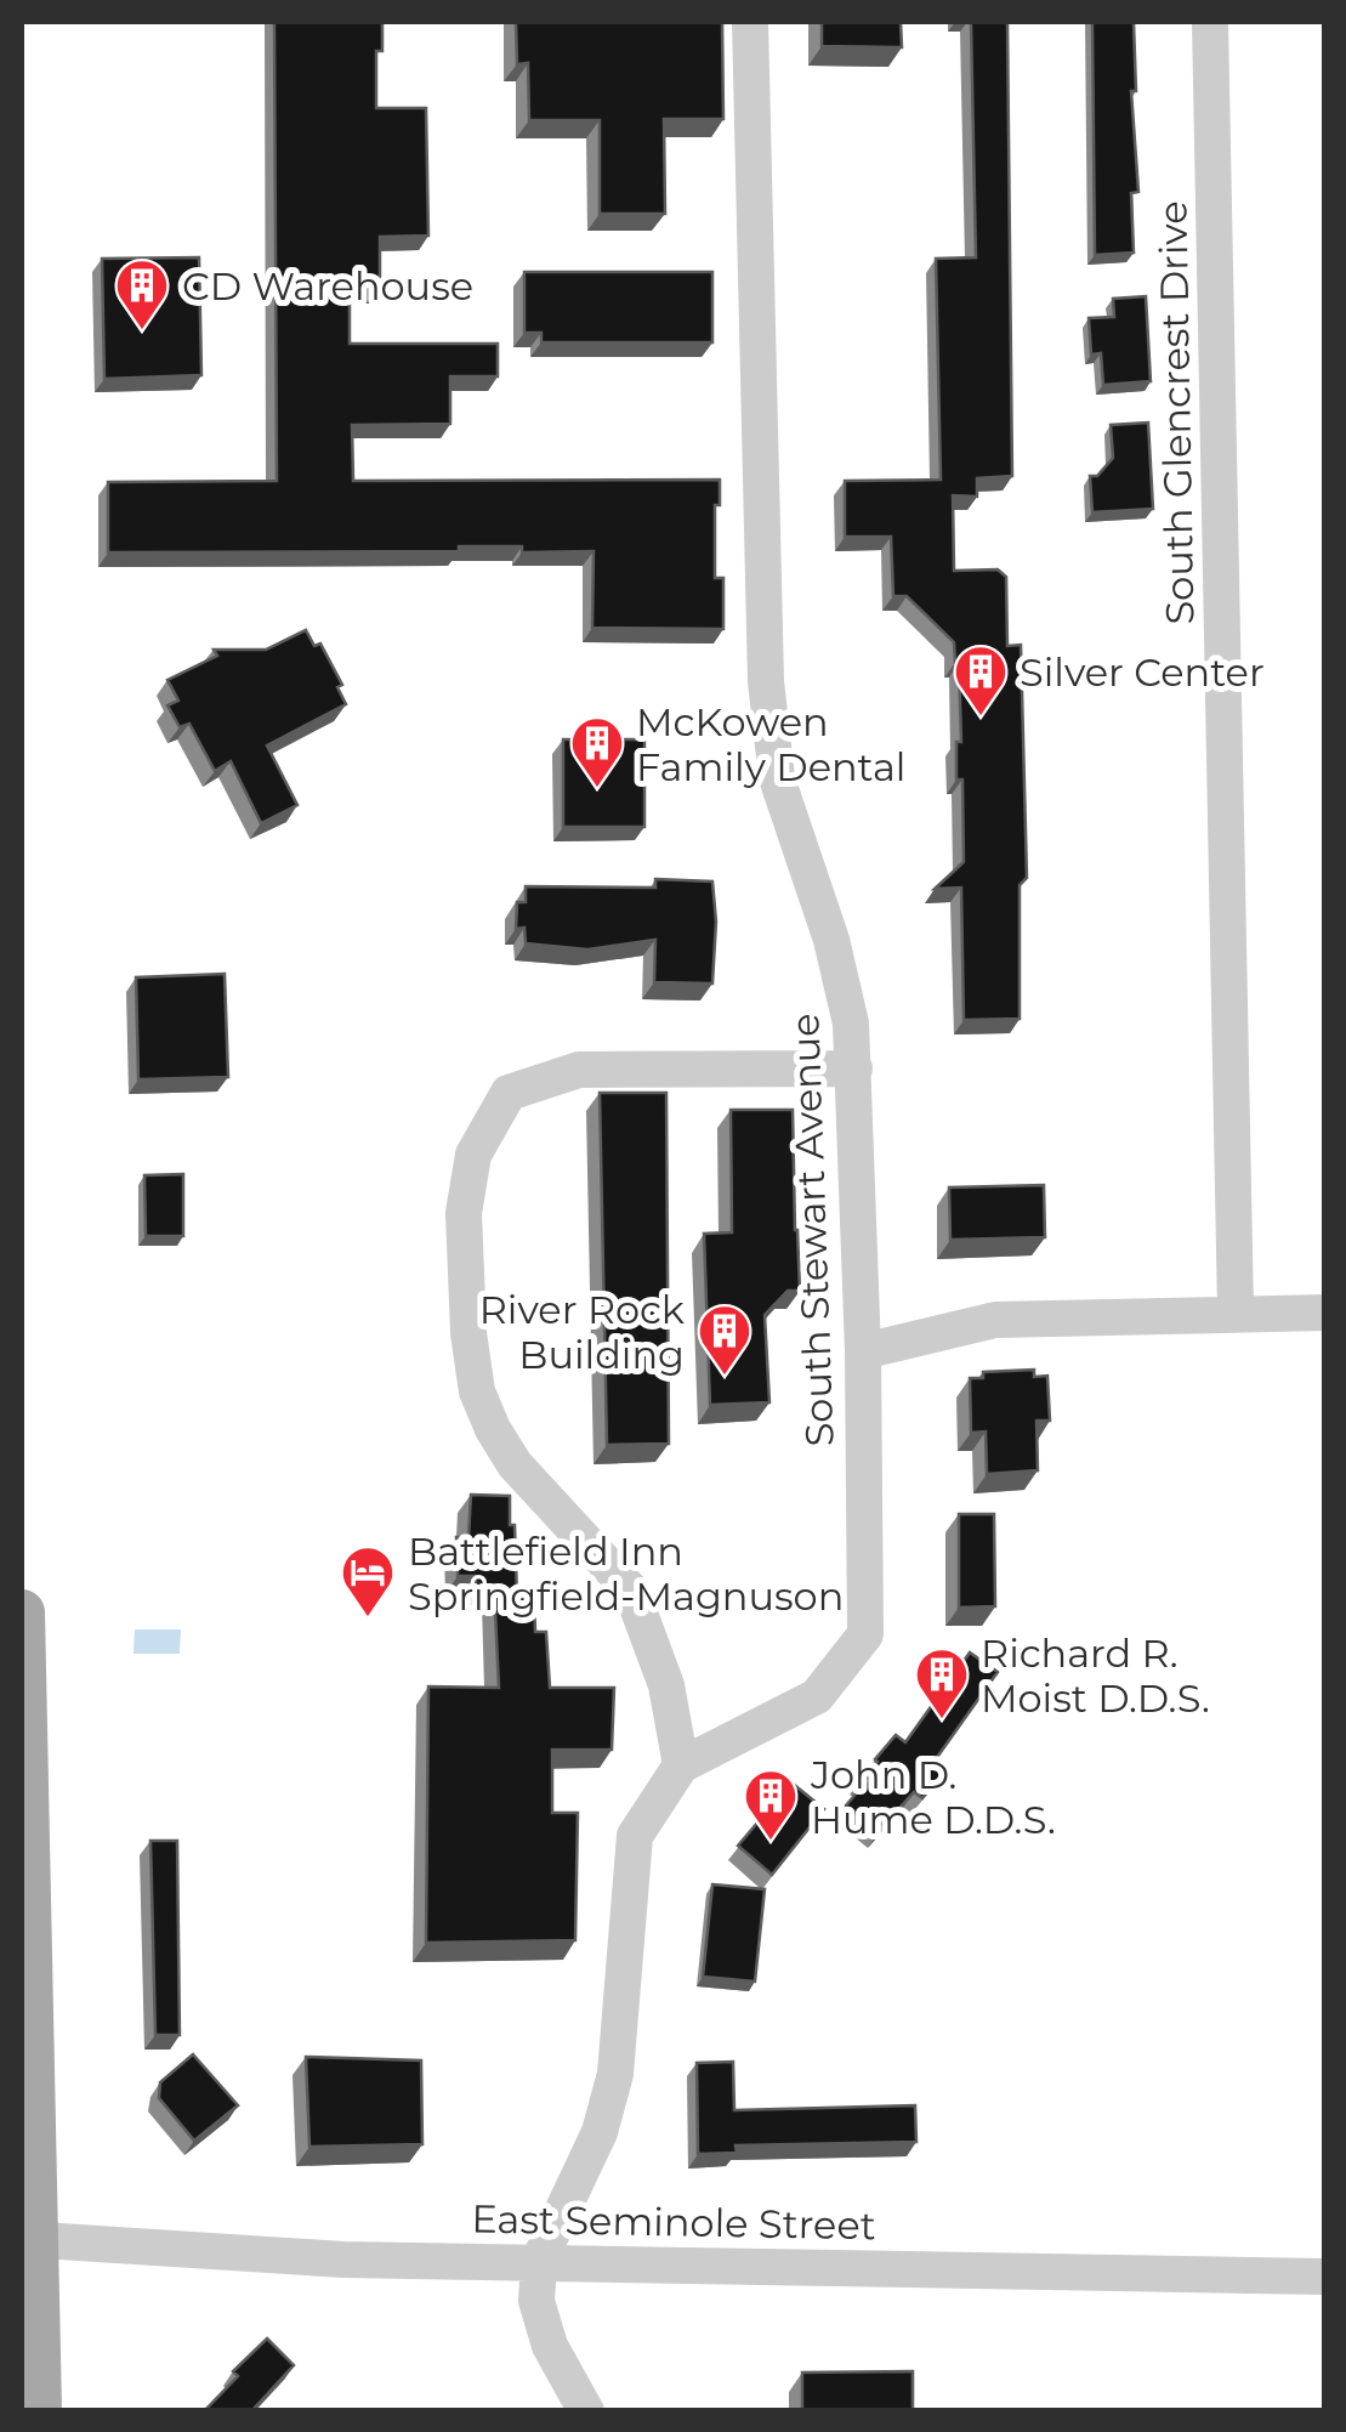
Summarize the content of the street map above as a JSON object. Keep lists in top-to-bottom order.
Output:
{
  "streets": {
    "street": ["South Glencrest Drive", "South Stewart Avenue", "East Seminole Street"]
  },
  "places": {
    "building": [
      "CD Warehouse",
      "Silver Center",
      "McKowen Family Dental",
      "River Rock Building",
      "Richard R. Moist D.D.S.",
      "John D. Hume D.D.S."
    ],
    "hotel": ["Battlefield Inn Springfield-Magnuson"]
  }
}
